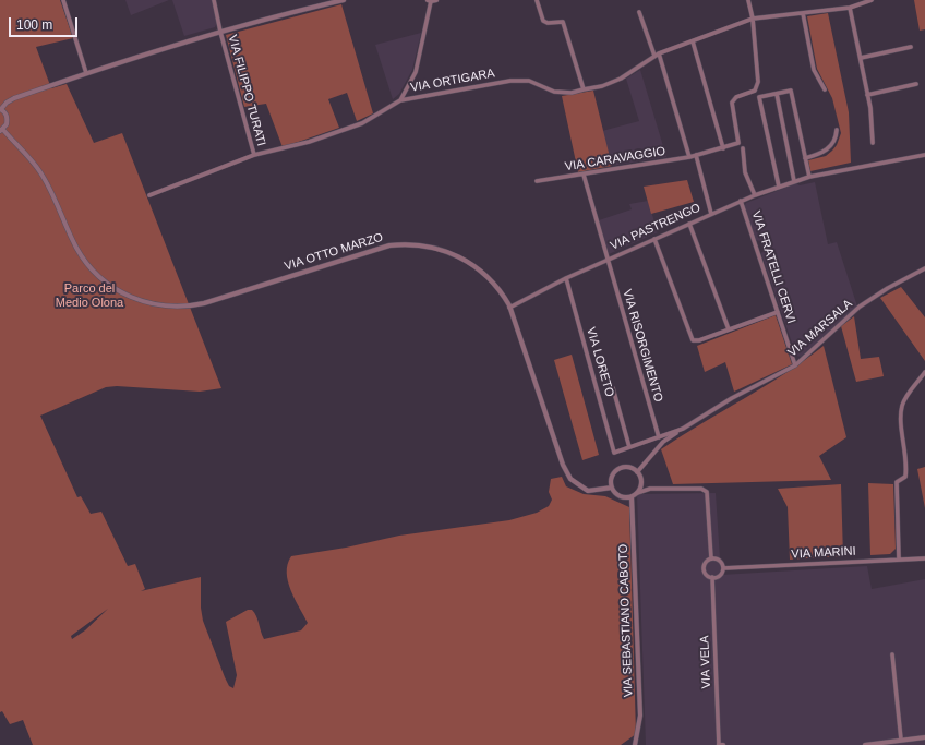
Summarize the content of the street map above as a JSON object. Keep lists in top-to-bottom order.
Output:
{
  "streets": {
    "street": [
      "VIA ORTIGARA",
      "VIA FILIPPO TURATI",
      "VIA CARAVAGGIO",
      "VIA PASTRENGO",
      "VIA OTTO MARZO",
      "VIA FRATELLI CERVI",
      "VIA MARSALA",
      "VIA RISORGIMENTO",
      "VIA LORETO",
      "VIA MARINI",
      "VIA SEBASTIANO CABOTO",
      "VIA VELA"
    ]
  },
  "crossings": [
    ["VIA ORTIGARA", "VIA FILIPPO TURATI"],
    ["VIA CARAVAGGIO", "VIA RISORGIMENTO"],
    ["VIA PASTRENGO", "VIA OTTO MARZO"],
    ["VIA PASTRENGO", "VIA FRATELLI CERVI"],
    ["VIA PASTRENGO", "VIA RISORGIMENTO"],
    ["VIA PASTRENGO", "VIA LORETO"],
    ["VIA OTTO MARZO", "VIA MARSALA"],
    ["VIA OTTO MARZO", "VIA SEBASTIANO CABOTO"],
    ["VIA OTTO MARZO", "VIA VELA"],
    ["VIA FRATELLI CERVI", "VIA MARSALA"],
    ["VIA MARSALA", "VIA RISORGIMENTO"],
    ["VIA MARSALA", "VIA LORETO"],
    ["VIA MARSALA", "VIA SEBASTIANO CABOTO"],
    ["VIA MARSALA", "VIA VELA"],
    ["VIA MARINI", "VIA VELA"],
    ["VIA SEBASTIANO CABOTO", "VIA VELA"]
  ],
  "parks": ["Parco del Medio Olona"],
  "scale_bar": "100 m"
}
